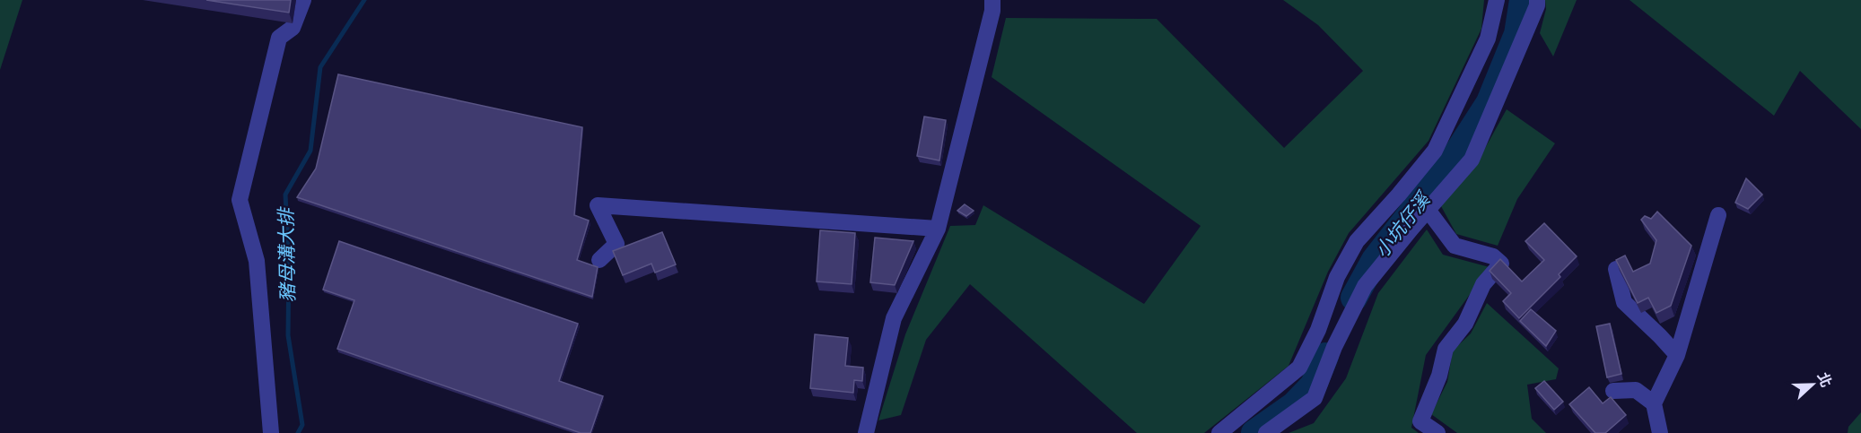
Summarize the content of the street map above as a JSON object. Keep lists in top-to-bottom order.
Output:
{
  "water": ["小坑仔溪", "豬母溝大排"],
  "north": "right"
}
